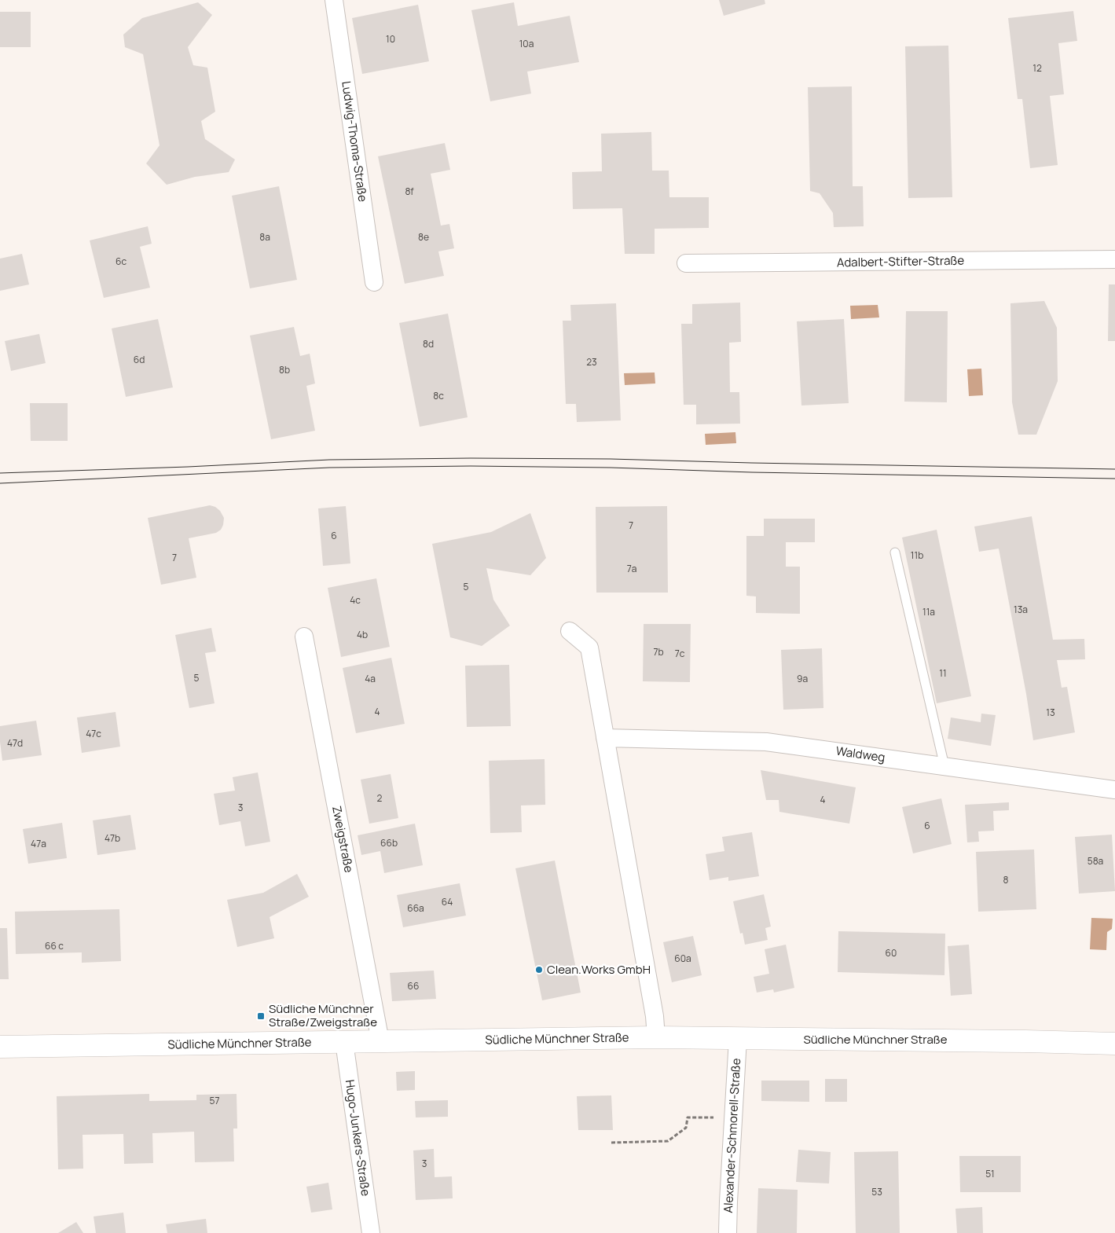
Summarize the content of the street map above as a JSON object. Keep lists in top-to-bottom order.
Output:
{
  "streets": {
    "main road": ["Südliche Münchner Straße"],
    "street": [
      "Ludwig-Thoma-Straße",
      "Adalbert-Stifter-Straße",
      "Waldweg",
      "Zweigstraße",
      "Alexander-Schmorell-Straße",
      "Hugo-Junkers-Straße"
    ]
  },
  "crossings": [
    ["Zweigstraße", "Südliche Münchner Straße"],
    ["Südliche Münchner Straße", "Alexander-Schmorell-Straße"],
    ["Südliche Münchner Straße", "Hugo-Junkers-Straße"]
  ],
  "places": {
    "other": ["Clean.Works GmbH"],
    "transit": ["Südliche Münchner Straße/Zweigstraße"]
  },
  "house_numbers": [
    "10",
    "10a",
    "12",
    "8f",
    "8a",
    "8e",
    "6c",
    "8d",
    "6d",
    "23",
    "8b",
    "8c",
    "7",
    "6",
    "11b",
    "7",
    "7a",
    "5",
    "4c",
    "13a",
    "11a",
    "4b",
    "7b",
    "7c",
    "11",
    "5",
    "4a",
    "9a",
    "4",
    "13",
    "47c",
    "47d",
    "2",
    "4",
    "3",
    "6",
    "47b",
    "66b",
    "47a",
    "58a",
    "8",
    "64",
    "66a",
    "66 c",
    "60",
    "60a",
    "66",
    "57",
    "3",
    "51",
    "53"
  ]
}
